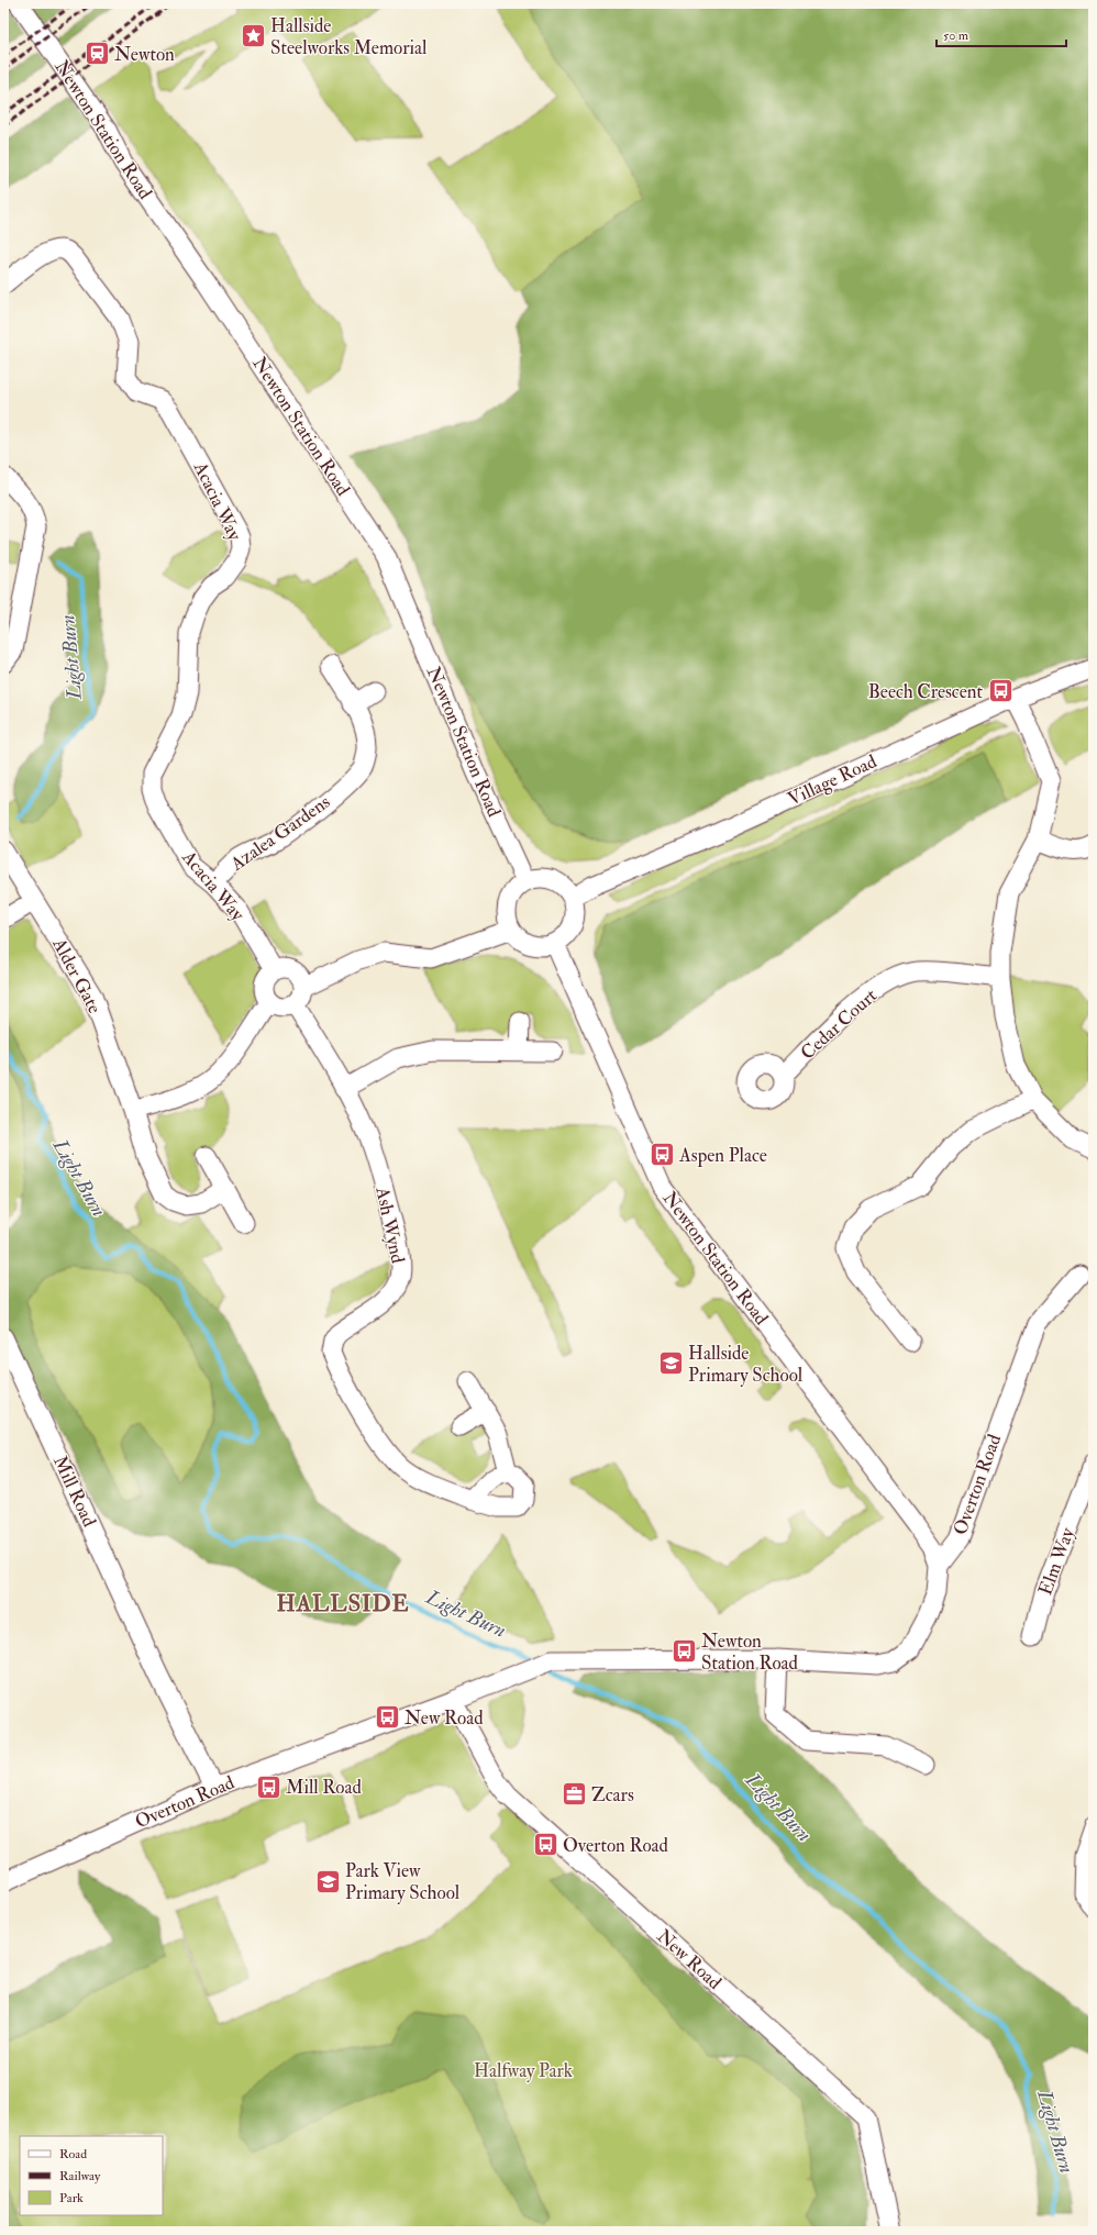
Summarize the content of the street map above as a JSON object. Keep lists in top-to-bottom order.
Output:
{
  "streets": {
    "street": [
      "Newton Station Road",
      "Acacia Way",
      "Village Road",
      "Azalea Gardens",
      "Alder Gate",
      "Cedar Court",
      "Ash Wynd",
      "Overton Road",
      "Mill Road",
      "Elm Way",
      "New Road"
    ]
  },
  "crossings": [
    ["Newton Station Road", "Village Road"],
    ["Newton Station Road", "Overton Road"],
    ["Acacia Way", "Azalea Gardens"],
    ["Acacia Way", "Ash Wynd"],
    ["Overton Road", "Mill Road"],
    ["Overton Road", "New Road"]
  ],
  "districts": ["HALLSIDE"],
  "water": ["Light Burn"],
  "parks": ["Halfway Park"],
  "places": {
    "place": ["Hallside Steelworks Memorial"],
    "station": ["Newton"],
    "bus stop": [
      "Beech Crescent",
      "Aspen Place",
      "Newton Station Road",
      "New Road",
      "Mill Road",
      "Overton Road"
    ],
    "school or university": ["Hallside Primary School", "Park View Primary School"],
    "office": ["Zcars"]
  },
  "legend": ["Road", "Railway", "Park"],
  "scale_bar": "50 m"
}
